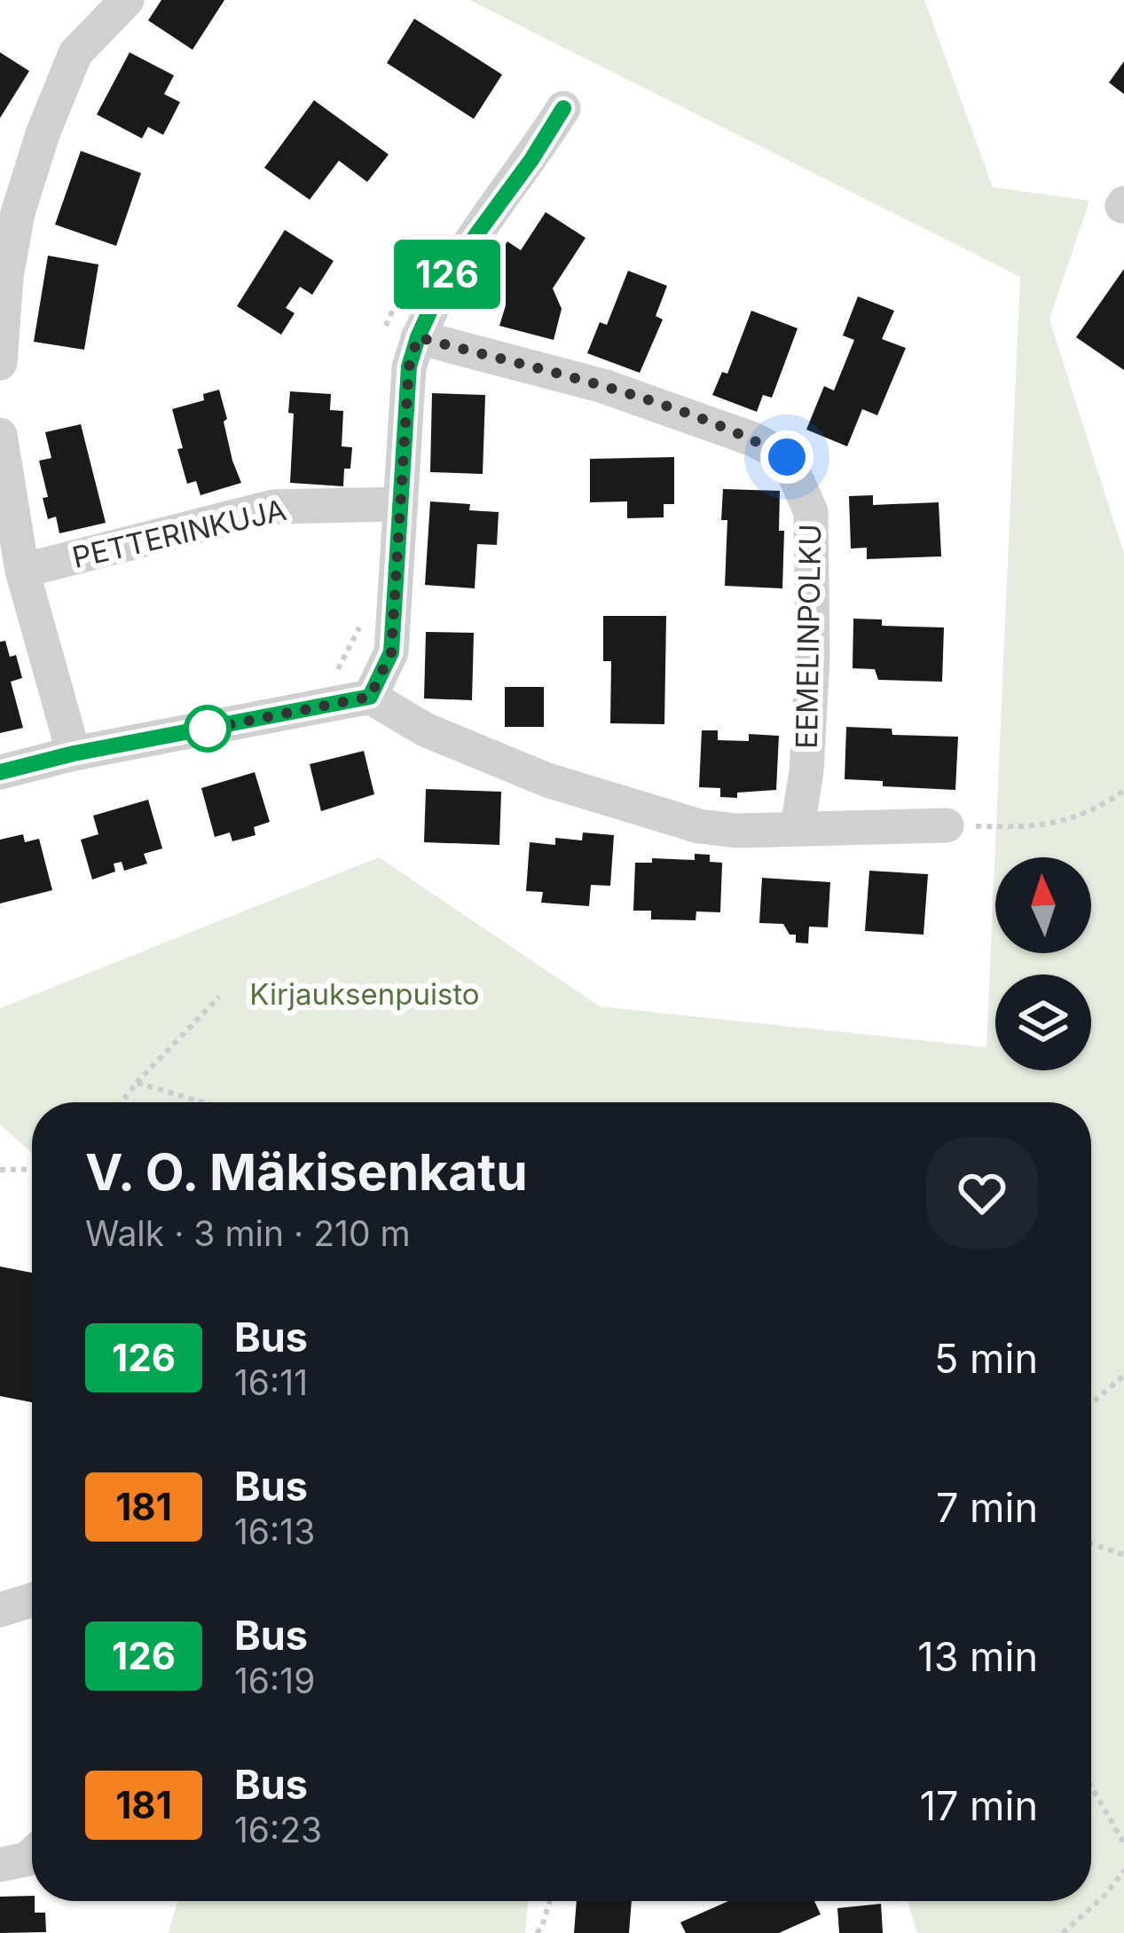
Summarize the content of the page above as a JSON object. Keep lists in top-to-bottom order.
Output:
{
  "streets": {
    "street": ["PETTERINKUJA", "EEMELINPOLKU"]
  },
  "parks": ["Kirjauksenpuisto"],
  "lines": ["bus line 126"],
  "north": "top",
  "page": {
    "on_map": "126",
    "heading": ["V. O. Mäkisenkatu", "Walk · 3 min · 210 m"],
    "list": [
      {
        "mark": "126",
        "name": "Bus",
        "note": "16:11",
        "value": "5 min"
      },
      {
        "mark": "181",
        "name": "Bus",
        "note": "16:13",
        "value": "7 min"
      },
      {
        "mark": "126",
        "name": "Bus",
        "note": "16:19",
        "value": "13 min"
      },
      {
        "mark": "181",
        "name": "Bus",
        "note": "16:23",
        "value": "17 min"
      }
    ]
  }
}
